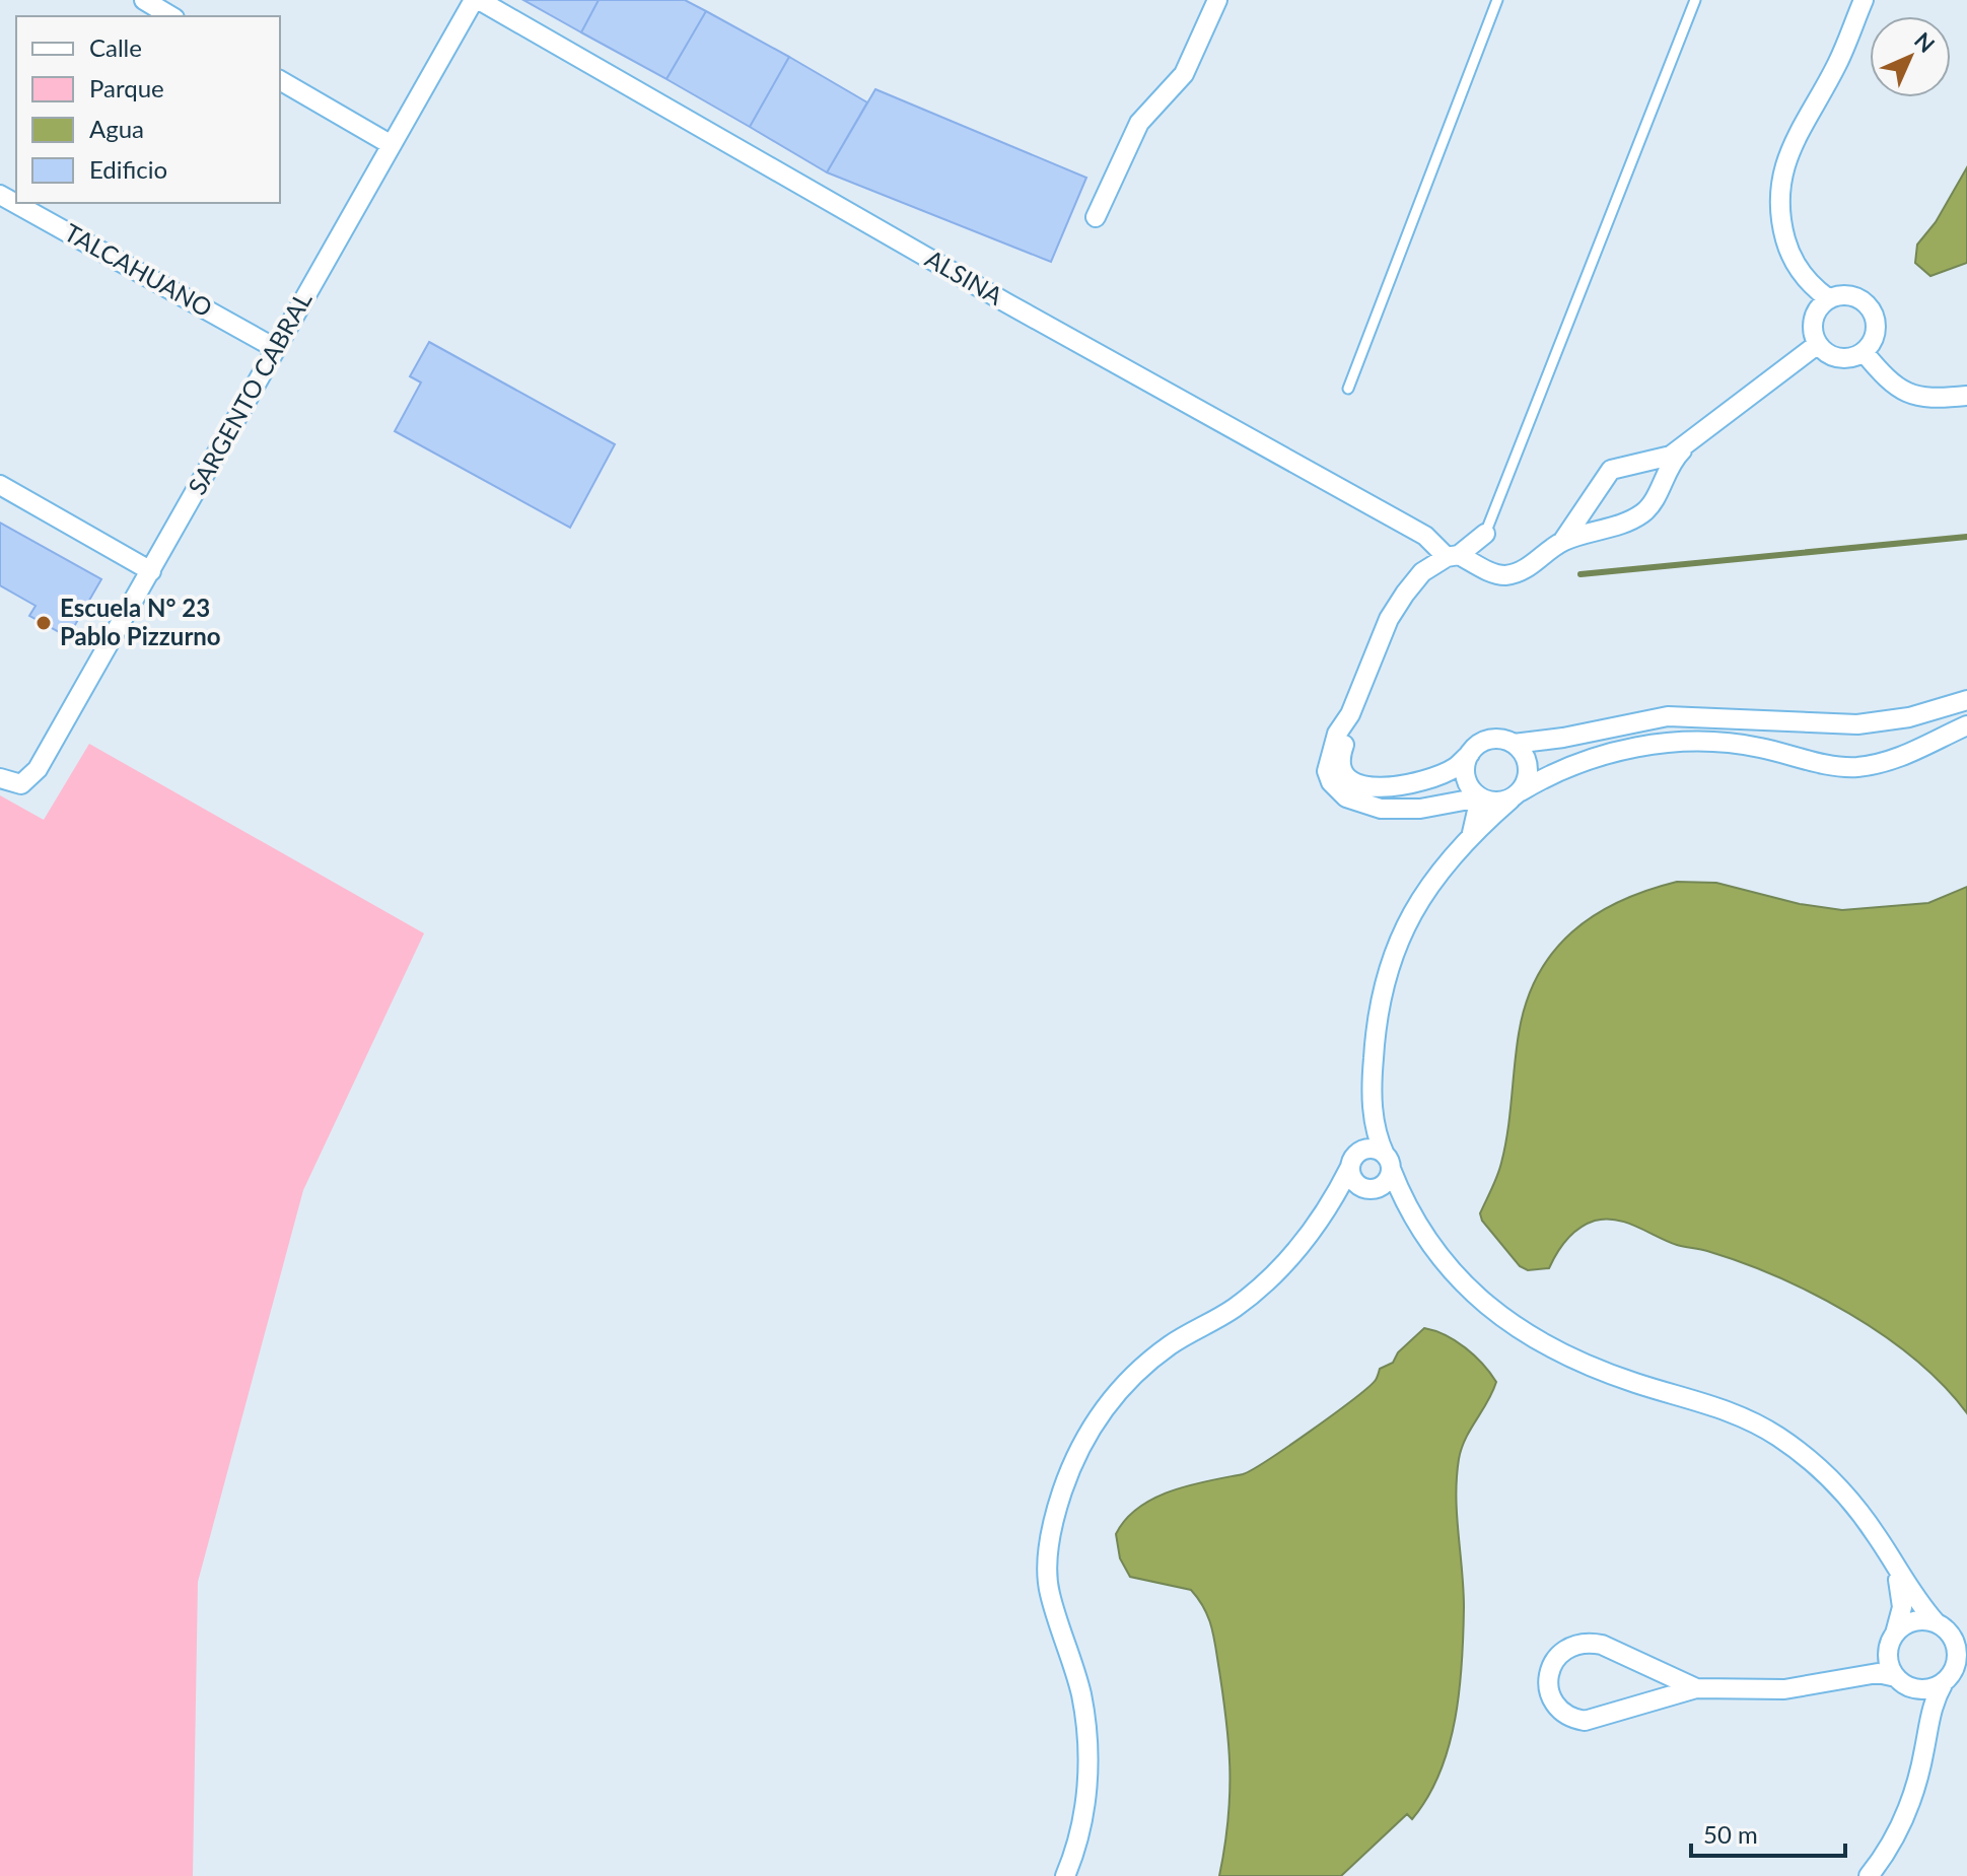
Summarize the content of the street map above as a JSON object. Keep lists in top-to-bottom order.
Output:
{
  "streets": {
    "street": ["TALCAHUANO", "ALSINA", "SARGENTO CABRAL"]
  },
  "crossings": [
    ["TALCAHUANO", "SARGENTO CABRAL"],
    ["ALSINA", "SARGENTO CABRAL"]
  ],
  "places": ["Escuela N° 23 Pablo Pizzurno"],
  "legend": [
    "Calle",
    "Parque",
    "Agua",
    "Edificio"
  ],
  "scale_bar": "50 m",
  "north": "top right"
}
